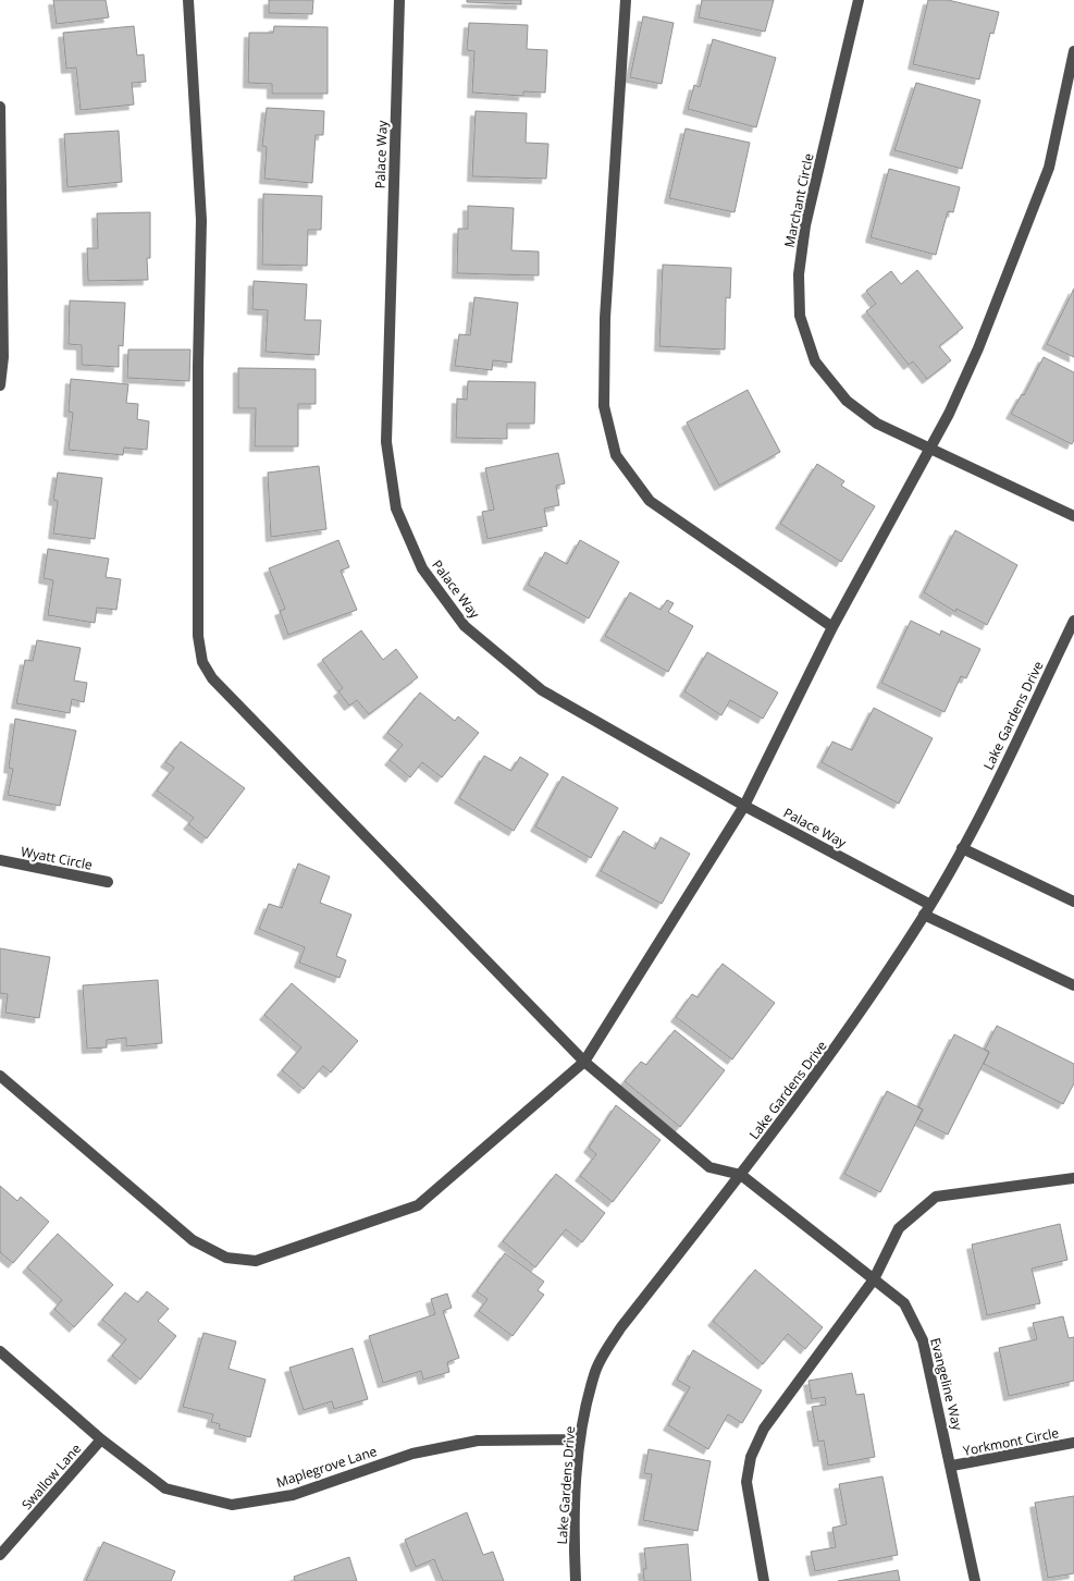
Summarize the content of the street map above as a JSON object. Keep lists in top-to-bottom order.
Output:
{
  "streets": {
    "street": [
      "Palace Way",
      "Marchant Circle",
      "Lake Gardens Drive",
      "Wyatt Circle",
      "Evangeline Way",
      "Yorkmont Circle",
      "Maplegrove Lane",
      "Swallow Lane"
    ]
  },
  "crossings": [
    ["Palace Way", "Lake Gardens Drive"],
    ["Lake Gardens Drive", "Evangeline Way"],
    ["Lake Gardens Drive", "Maplegrove Lane"],
    ["Evangeline Way", "Yorkmont Circle"],
    ["Maplegrove Lane", "Swallow Lane"]
  ]
}
